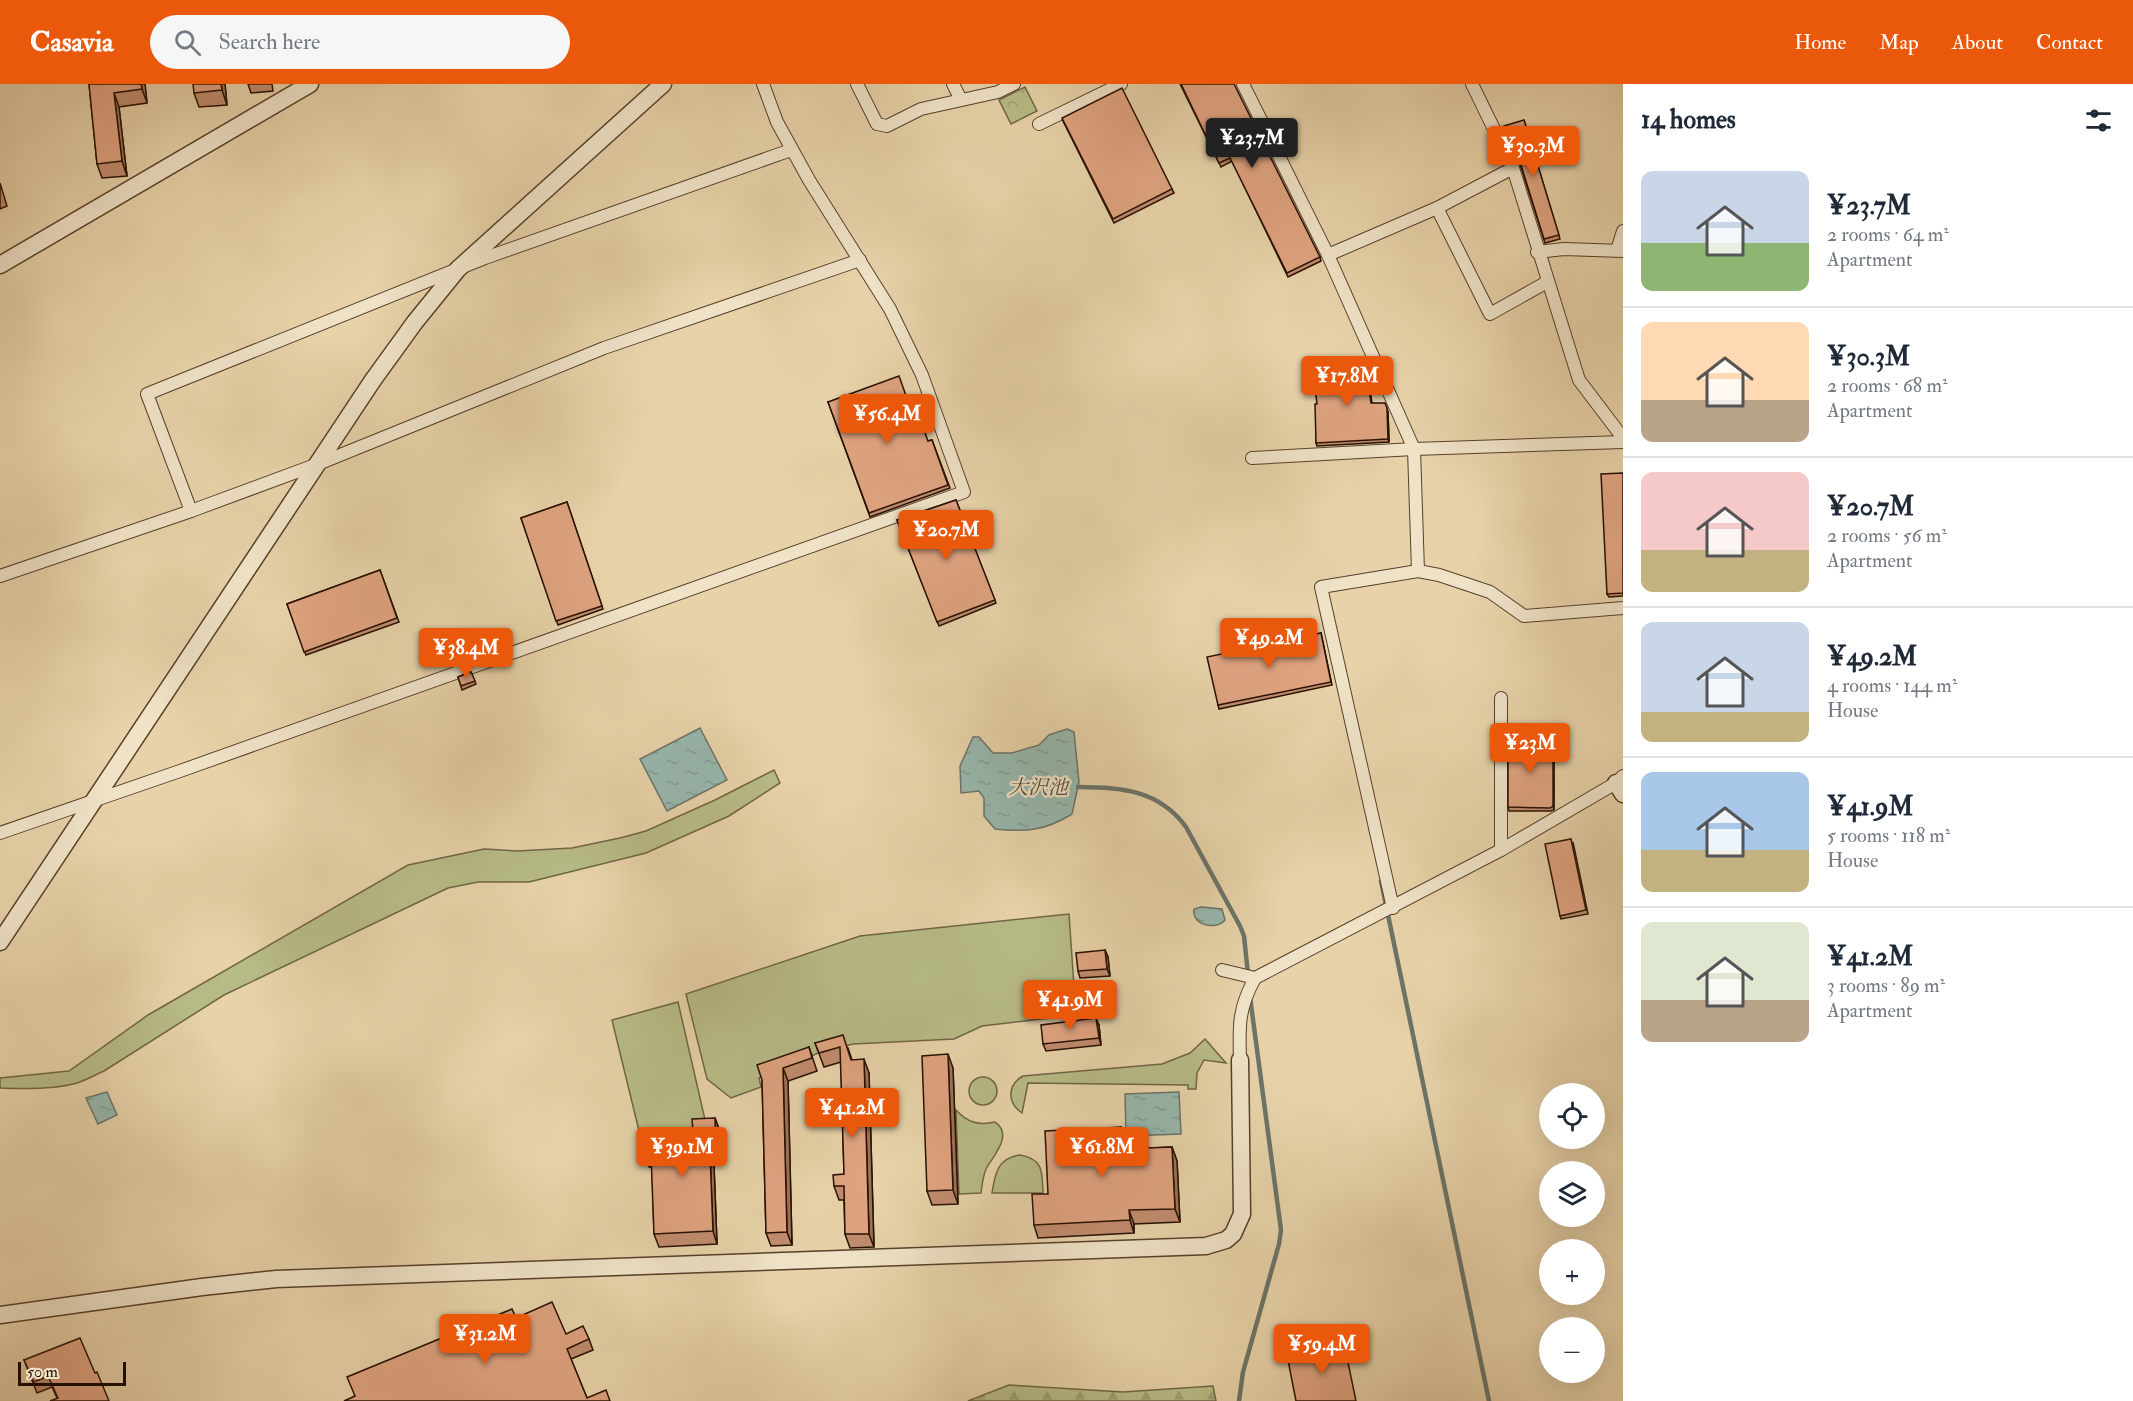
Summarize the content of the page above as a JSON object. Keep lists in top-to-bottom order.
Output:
{
  "water": ["大沢池"],
  "scale_bar": "50 m",
  "page": {
    "header": "Casavia",
    "search": "Search here",
    "nav": [
      "Home",
      "Map",
      "About",
      "Contact"
    ],
    "heading": "14 homes",
    "price": [
      "¥23.7M",
      "¥30.3M",
      "¥17.8M",
      "¥56.4M",
      "¥20.7M",
      "¥49.2M",
      "¥38.4M",
      "¥23M",
      "¥41.9M",
      "¥41.2M",
      "¥39.1M",
      "¥61.8M",
      "¥31.2M",
      "¥59.4M"
    ],
    "list": [
      {
        "name": "¥23.7M",
        "note": "2 rooms · 64 m² · Apartment"
      },
      {
        "name": "¥30.3M",
        "note": "2 rooms · 68 m² · Apartment"
      },
      {
        "name": "¥20.7M",
        "note": "2 rooms · 56 m² · Apartment"
      },
      {
        "name": "¥49.2M",
        "note": "4 rooms · 144 m² · House"
      },
      {
        "name": "¥41.9M",
        "note": "5 rooms · 118 m² · House"
      },
      {
        "name": "¥41.2M",
        "note": "3 rooms · 89 m² · Apartment"
      }
    ],
    "map_buttons": ["+", "−"],
    "scale": "50 m"
  }
}
